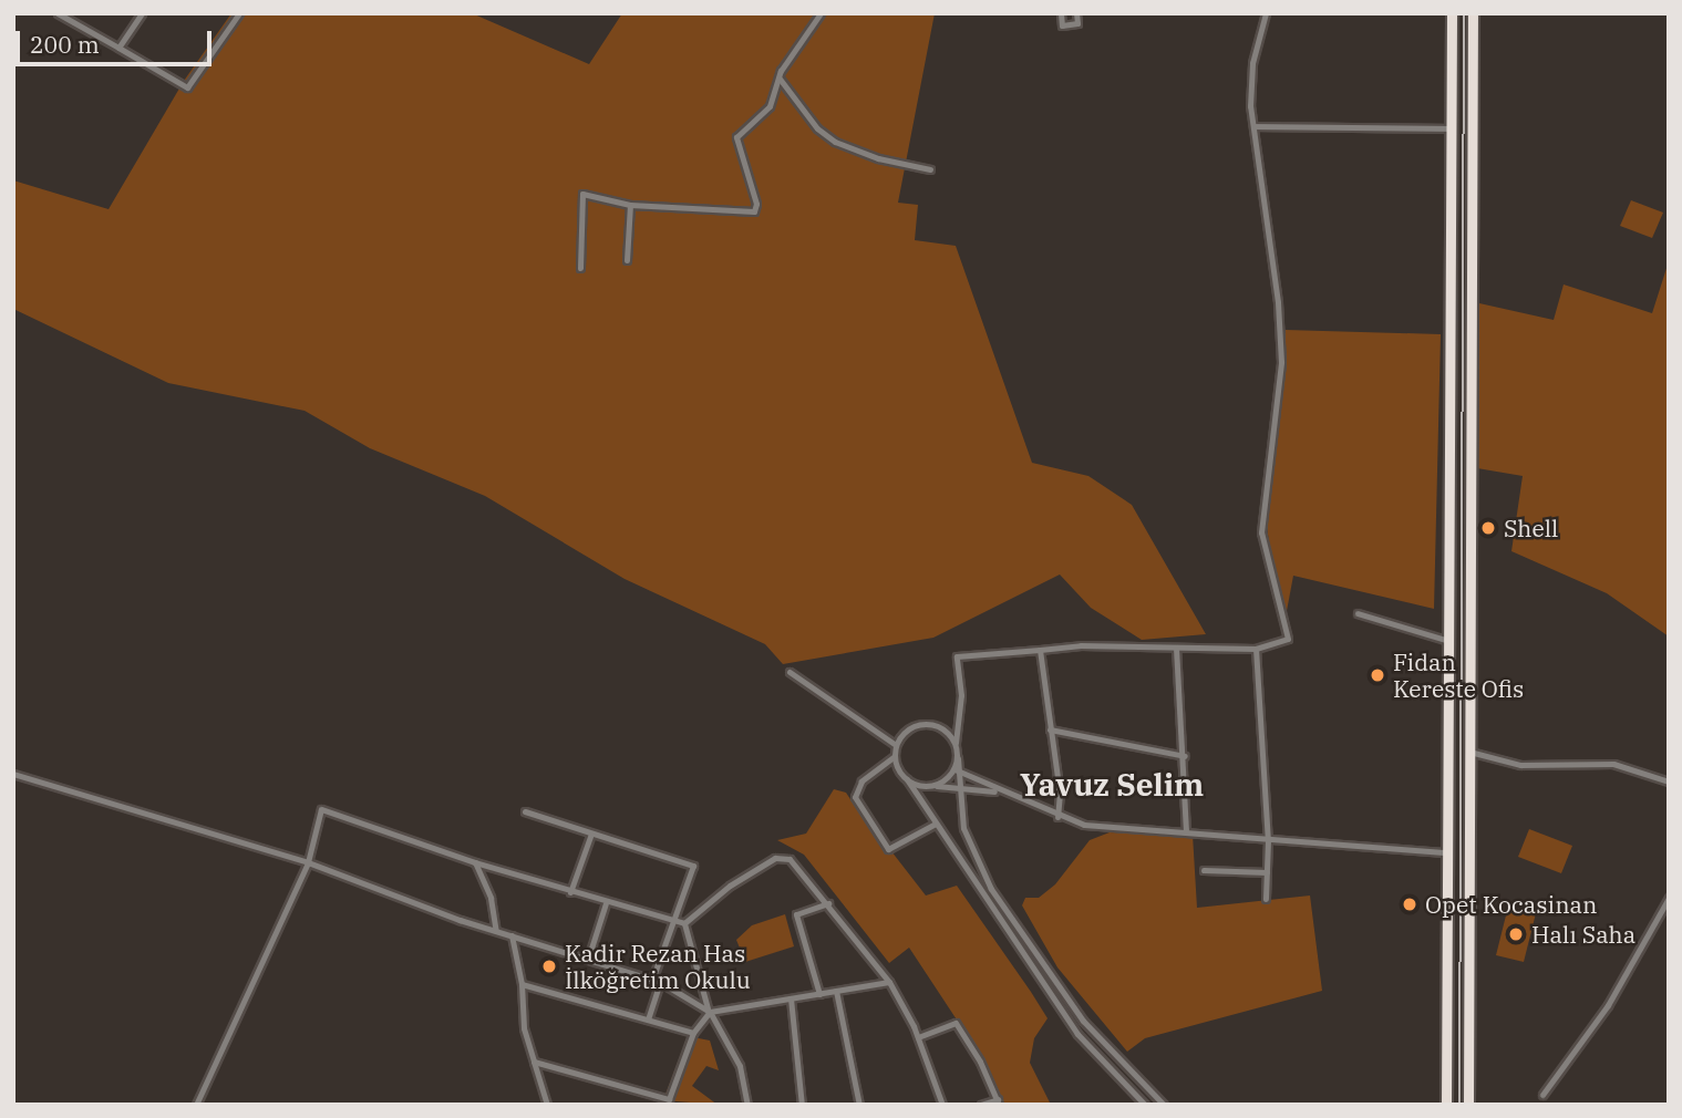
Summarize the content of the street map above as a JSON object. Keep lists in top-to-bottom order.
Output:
{
  "districts": ["Yavuz Selim"],
  "places": [
    "Shell",
    "Fidan Kereste Ofis",
    "Opet Kocasinan",
    "Halı Saha",
    "Kadir Rezan Has İlköğretim Okulu"
  ],
  "scale_bar": "200 m"
}
